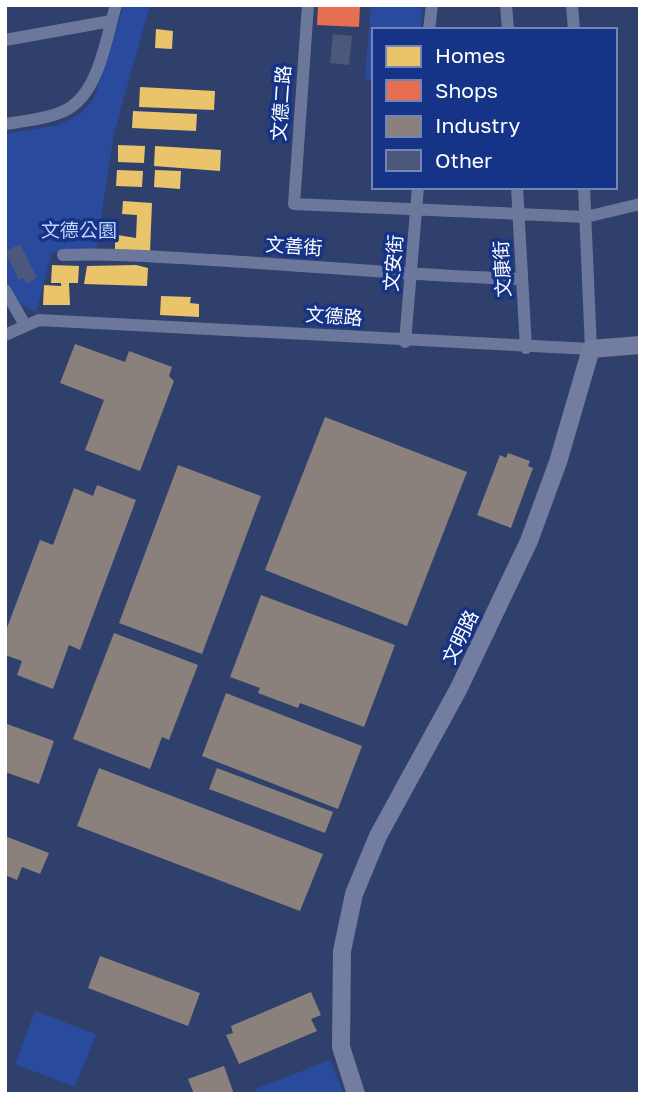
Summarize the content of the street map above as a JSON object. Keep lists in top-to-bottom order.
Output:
{
  "streets": {
    "street": [
      "文德二路",
      "文善街",
      "文安街",
      "文康街",
      "文德路",
      "文明路"
    ]
  },
  "crossings": [
    ["文德二路", "文安街"],
    ["文善街", "文安街"],
    ["文善街", "文康街"],
    ["文安街", "文德路"],
    ["文康街", "文德路"],
    ["文德路", "文明路"]
  ],
  "parks": ["文德公園"],
  "legend": [
    "Homes",
    "Shops",
    "Industry",
    "Other"
  ]
}
